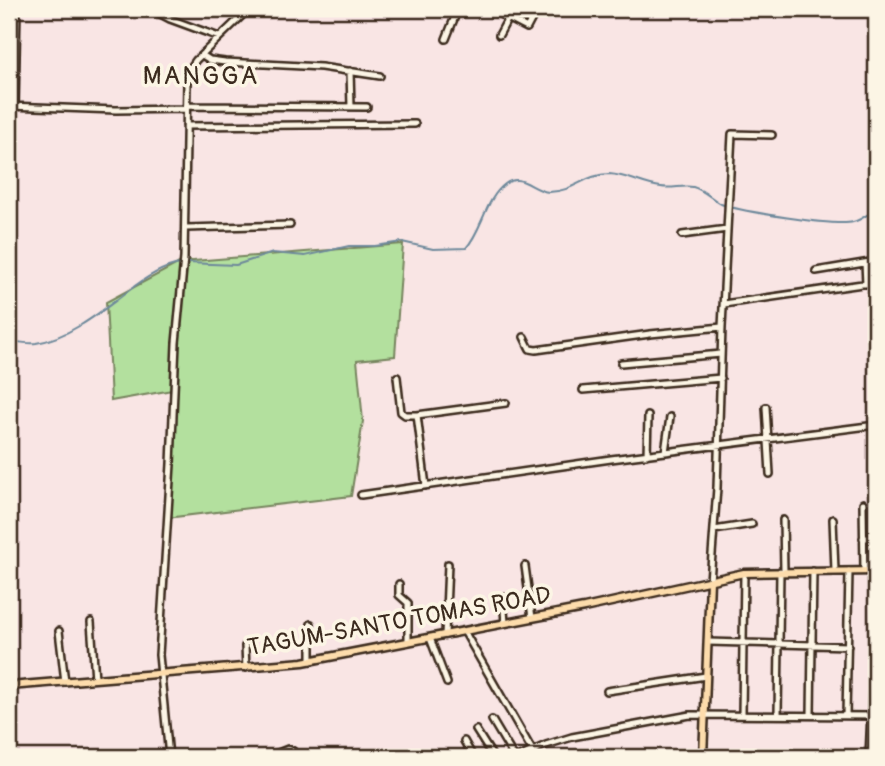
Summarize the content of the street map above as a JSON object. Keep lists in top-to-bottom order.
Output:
{
  "streets": {
    "main road": ["TAGUM-SANTO TOMAS ROAD"]
  },
  "districts": ["MANGGA"]
}
